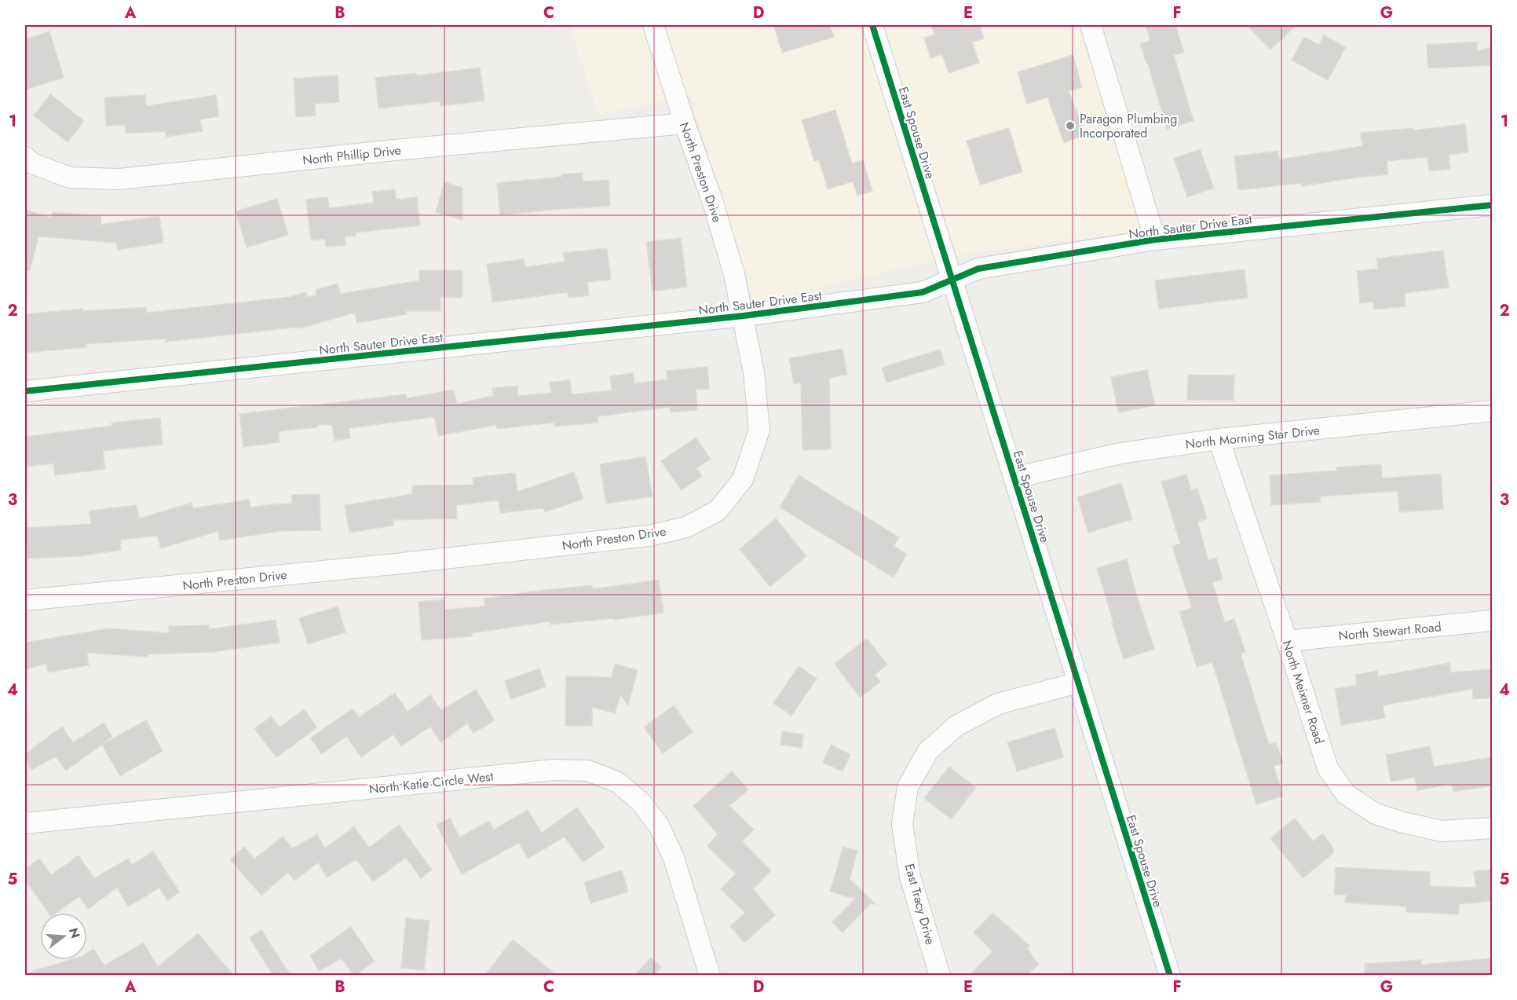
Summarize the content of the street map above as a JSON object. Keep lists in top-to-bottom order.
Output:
{
  "streets": {
    "street": [
      "East Spouse Drive",
      "North Phillip Drive",
      "North Preston Drive",
      "North Sauter Drive East",
      "North Morning Star Drive",
      "North Stewart Road",
      "North Meixner Road",
      "North Katie Circle West",
      "East Tracy Drive"
    ]
  },
  "crossings": [
    ["East Spouse Drive", "North Sauter Drive East"],
    ["East Spouse Drive", "North Morning Star Drive"],
    ["East Spouse Drive", "East Tracy Drive"],
    ["North Phillip Drive", "North Preston Drive"],
    ["North Preston Drive", "North Sauter Drive East"],
    ["North Morning Star Drive", "North Meixner Road"],
    ["North Stewart Road", "North Meixner Road"]
  ],
  "places": ["Paragon Plumbing Incorporated"],
  "north": "right",
  "grid": {
    "columns": [
      "A",
      "B",
      "C",
      "D",
      "E",
      "F",
      "G"
    ],
    "rows": [
      "1",
      "2",
      "3",
      "4",
      "5"
    ]
  }
}
